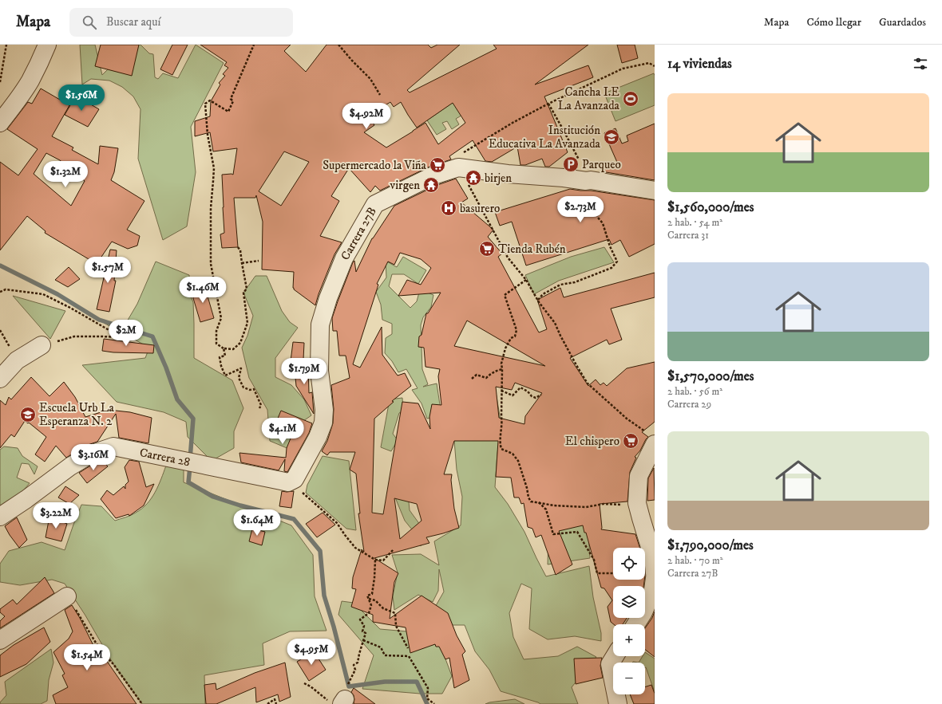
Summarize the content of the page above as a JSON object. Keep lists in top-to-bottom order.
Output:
{
  "streets": {
    "street": ["Carrera 27B", "Carrera 28"]
  },
  "crossings": [
    ["Carrera 27B", "Carrera 28"]
  ],
  "places": {
    "sports": ["Cancha I.E La Avanzada"],
    "school or university": ["Institución Educativa La Avanzada", "Escuela Urb La Esperanza N. 2"],
    "parking": ["Parqueo"],
    "supermarket": ["Supermercado la Viña", "Tienda Rubén", "El chispero"],
    "temple": ["birjen", "virgen"],
    "hospital": ["basurero"]
  },
  "page": {
    "header": "Mapa",
    "search": "Buscar aquí",
    "nav": ["Mapa", "Cómo llegar", "Guardados"],
    "heading": "14 viviendas",
    "list": [
      {
        "name": "$1,560,000/mes",
        "note": "2 hab. · 54 m² · Carrera 31"
      },
      {
        "name": "$1,570,000/mes",
        "note": "2 hab. · 56 m² · Carrera 29"
      },
      {
        "name": "$1,790,000/mes",
        "note": "2 hab. · 70 m² · Carrera 27B"
      }
    ],
    "price": [
      "$1.56M",
      "$4.92M",
      "$1.32M",
      "$2.73M",
      "$1.57M",
      "$1.46M",
      "$2M",
      "$1.79M",
      "$4.1M",
      "$3.16M",
      "$3.22M",
      "$1.64M",
      "$4.95M",
      "$1.54M"
    ],
    "map_buttons": ["+", "−"]
  }
}
